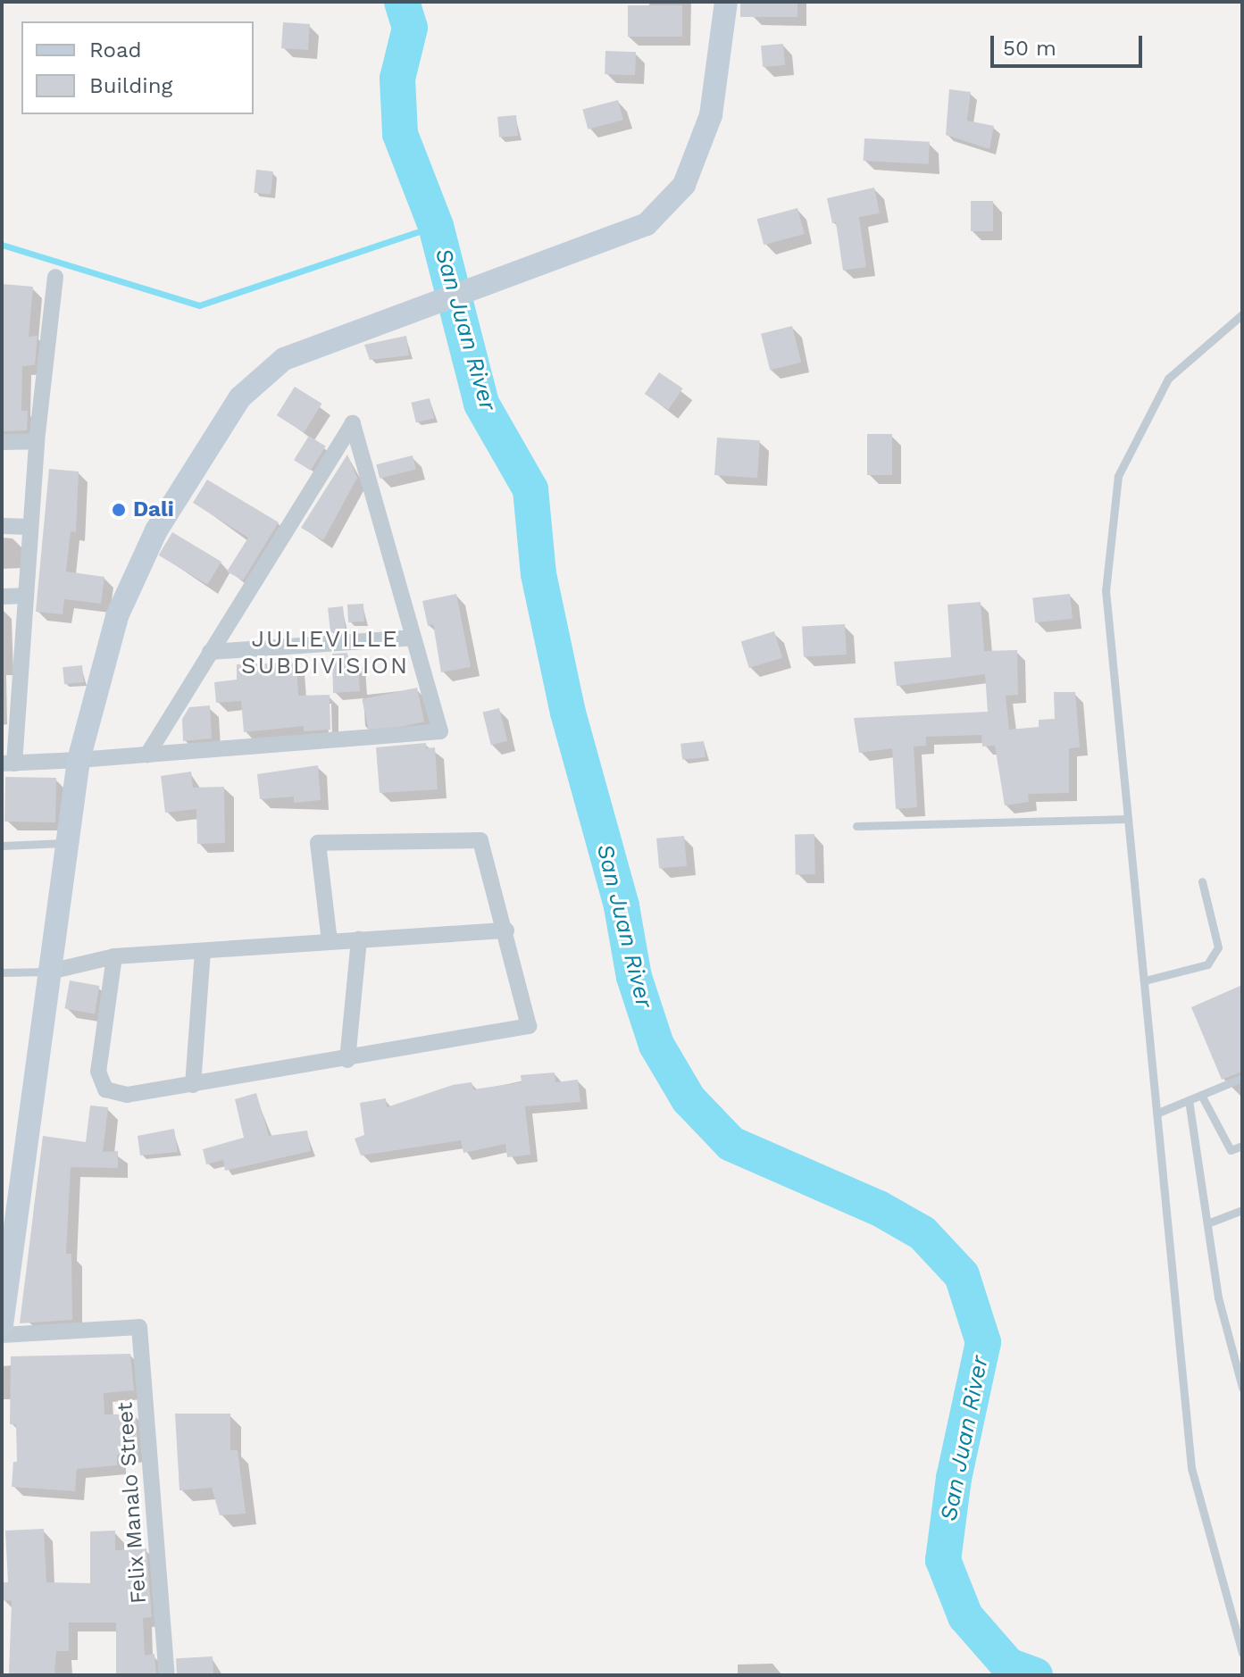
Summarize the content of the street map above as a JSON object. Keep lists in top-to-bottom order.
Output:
{
  "streets": {
    "street": ["Felix Manalo Street"]
  },
  "districts": ["JULIEVILLE SUBDIVISION"],
  "water": ["San Juan River"],
  "places": ["Dali"],
  "legend": ["Road", "Building"],
  "scale_bar": "50 m"
}
